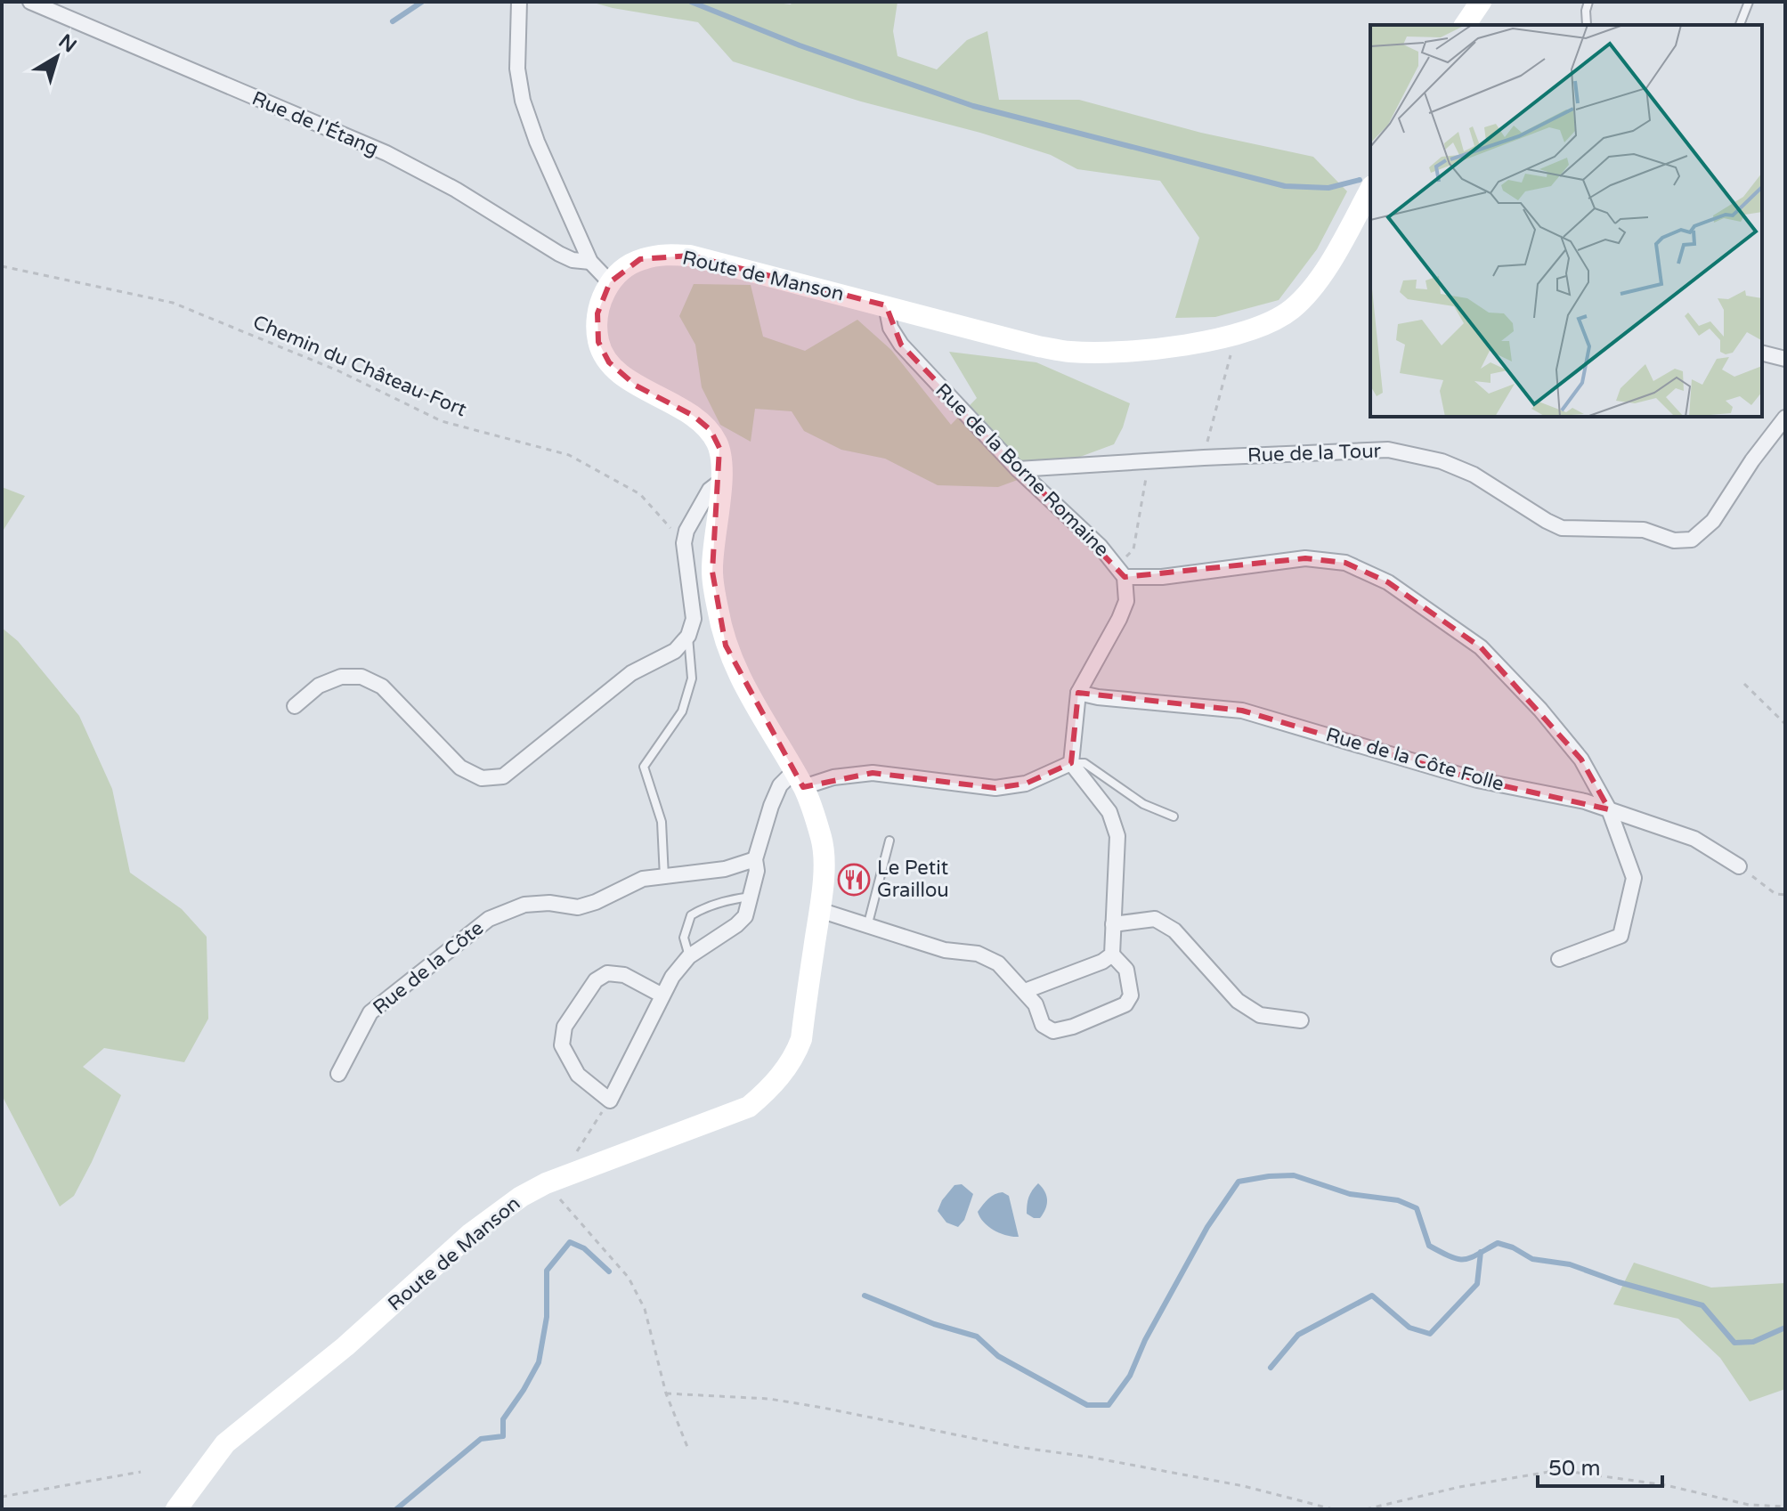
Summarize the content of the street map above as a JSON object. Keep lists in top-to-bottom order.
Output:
{
  "streets": {
    "street": [
      "Rue de l'Étang",
      "Route de Manson",
      "Rue de la Tour",
      "Rue de la Borne Romaine",
      "Rue de la Côte Folle",
      "Rue de la Côte"
    ],
    "path": ["Chemin du Château-Fort"]
  },
  "crossings": [
    ["Route de Manson", "Rue de la Borne Romaine"],
    ["Rue de la Tour", "Rue de la Borne Romaine"]
  ],
  "places": {
    "restaurant": ["Le Petit Graillou"]
  },
  "scale_bar": "50 m",
  "north": "top right"
}
